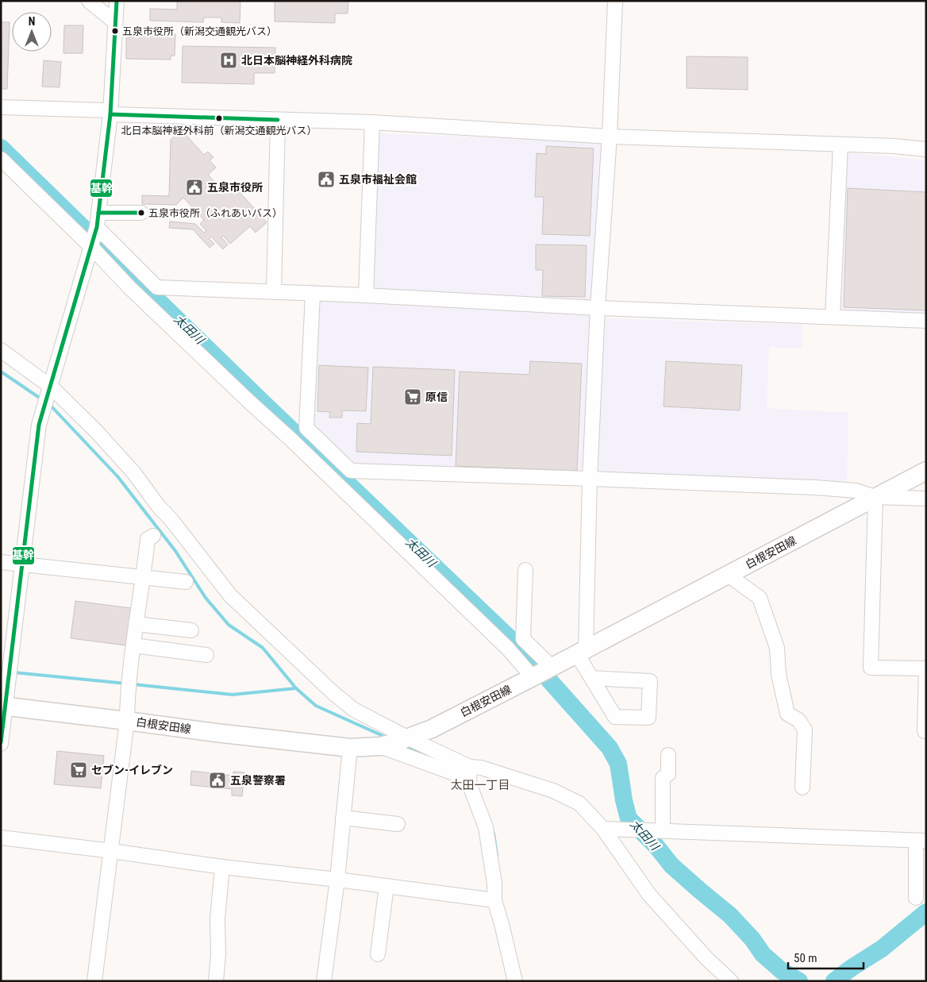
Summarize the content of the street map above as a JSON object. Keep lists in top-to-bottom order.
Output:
{
  "streets": {
    "main road": ["白根安田線"]
  },
  "districts": ["太田一丁目"],
  "water": ["太田川"],
  "places": {
    "other": ["五泉市役所（新潟交通観光バス）", "北日本脳神経外科前（新潟交通観光バス）", "五泉市役所（ふれあいバス）"],
    "hospital": ["北日本脳神経外科病院"],
    "public building": ["五泉市福祉会館", "五泉市役所", "五泉警察署"],
    "supermarket": ["原信", "セブン-イレブン"]
  },
  "lines": ["transit line 基幹"],
  "scale_bar": "50 m",
  "north": "top"
}
